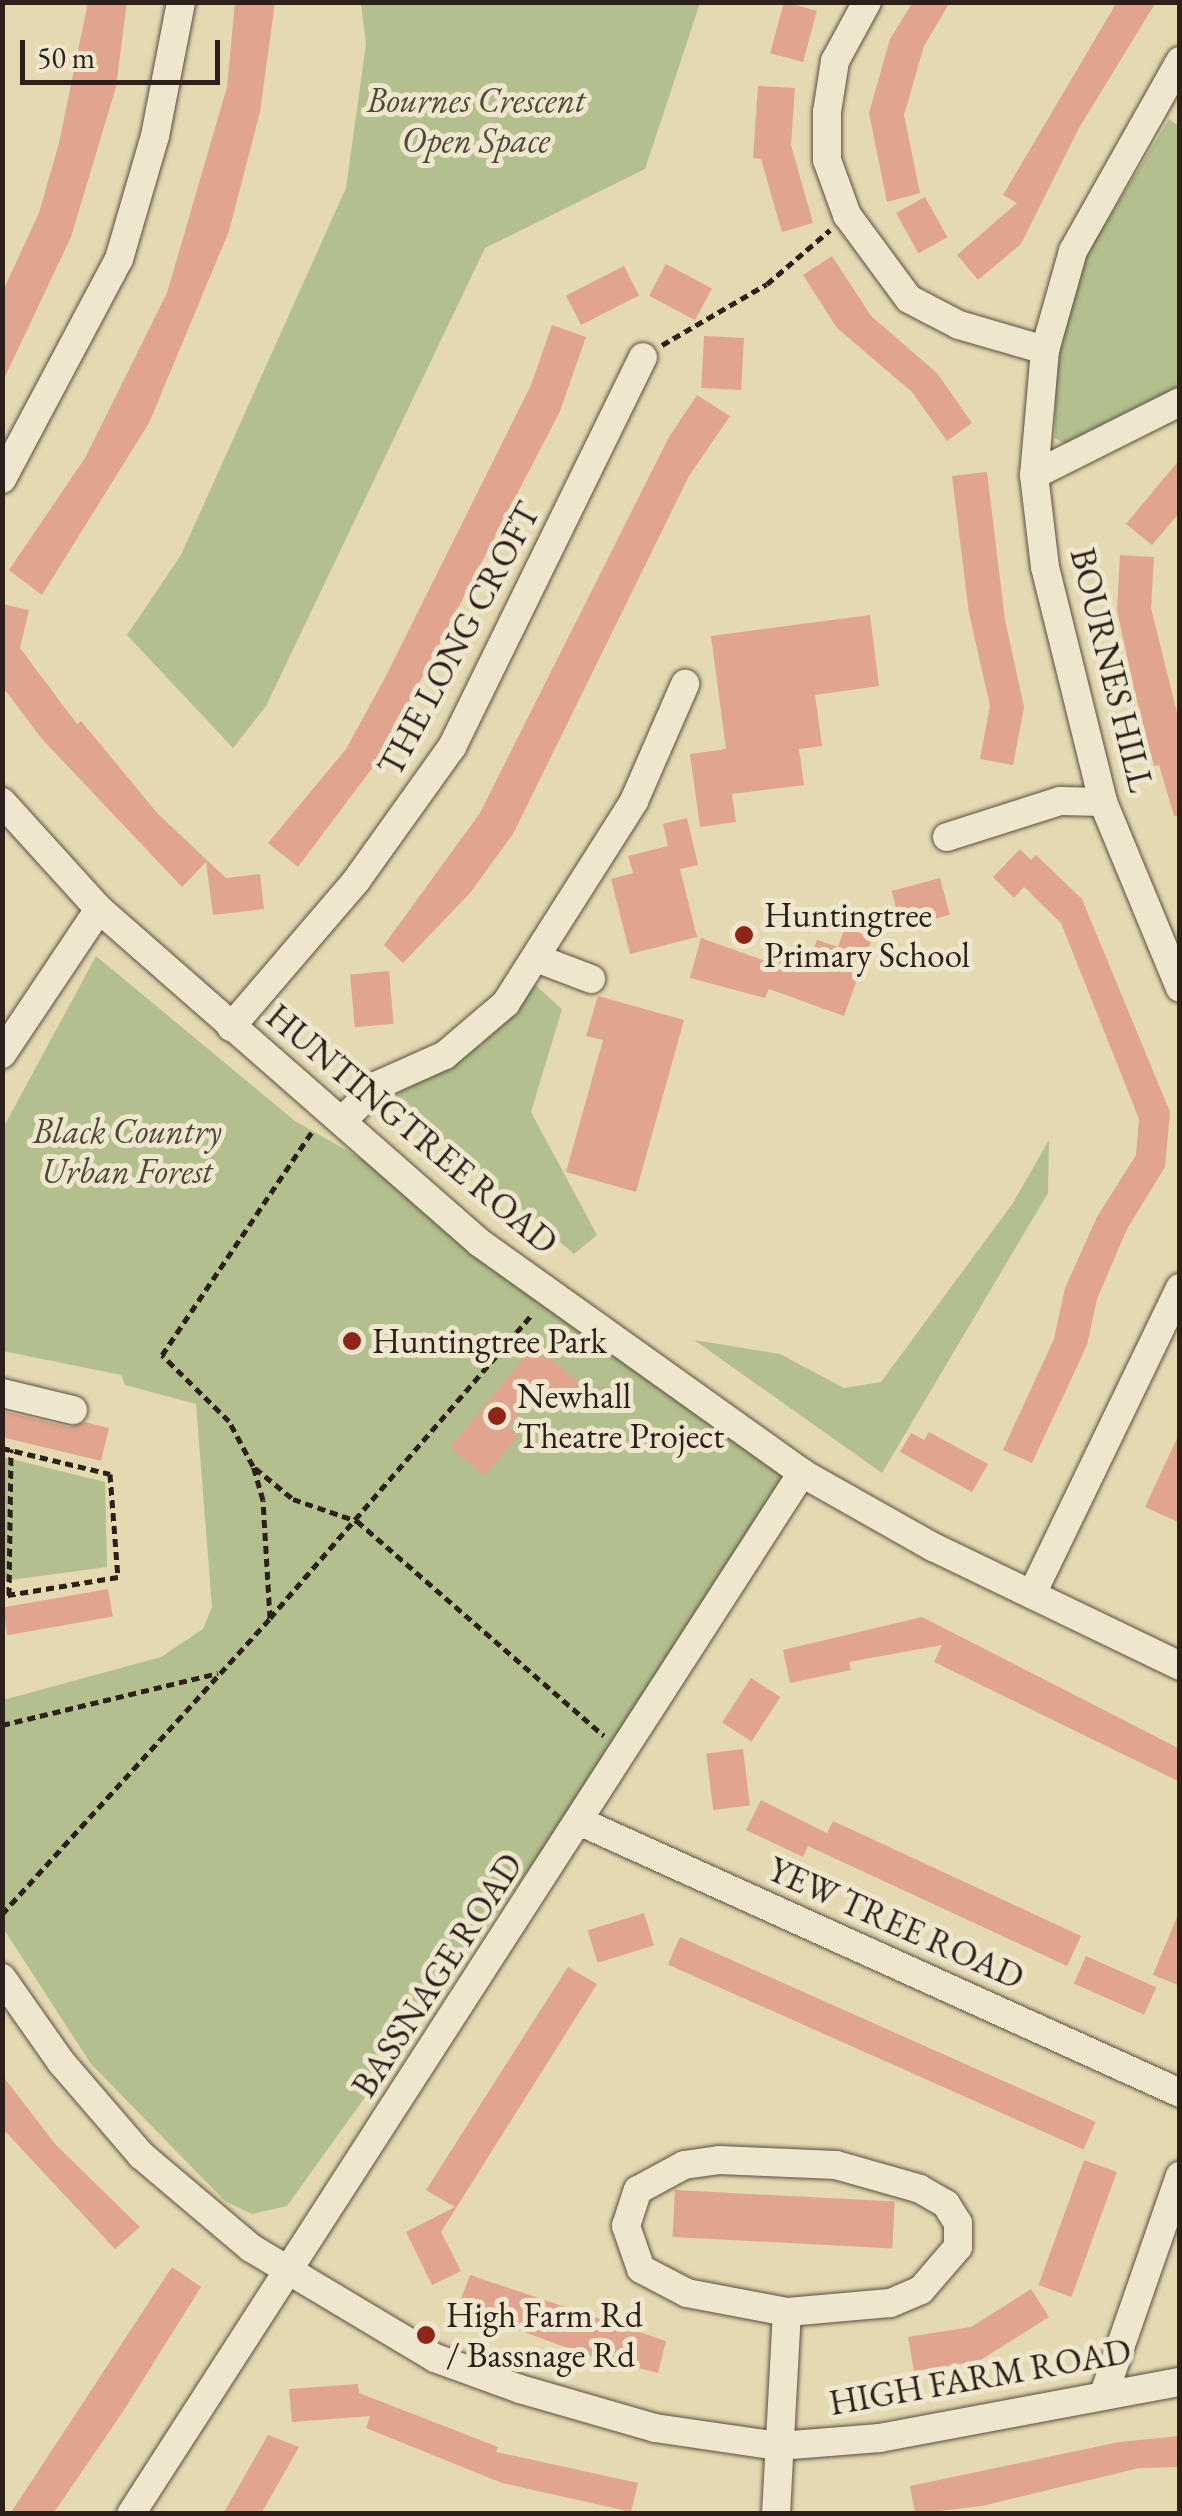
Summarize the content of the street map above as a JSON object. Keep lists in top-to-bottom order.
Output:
{
  "streets": {
    "street": [
      "THE LONG CROFT",
      "BOURNES HILL",
      "HUNTINGTREE ROAD",
      "YEW TREE ROAD",
      "BASSNAGE ROAD",
      "HIGH FARM ROAD"
    ]
  },
  "crossings": [
    ["THE LONG CROFT", "HUNTINGTREE ROAD"],
    ["HUNTINGTREE ROAD", "BASSNAGE ROAD"],
    ["YEW TREE ROAD", "BASSNAGE ROAD"],
    ["BASSNAGE ROAD", "HIGH FARM ROAD"]
  ],
  "parks": ["Bournes Crescent Open Space", "Black Country Urban Forest"],
  "places": [
    "Huntingtree Primary School",
    "Huntingtree Park",
    "Newhall Theatre Project",
    "High Farm Rd / Bassnage Rd"
  ],
  "scale_bar": "50 m"
}
